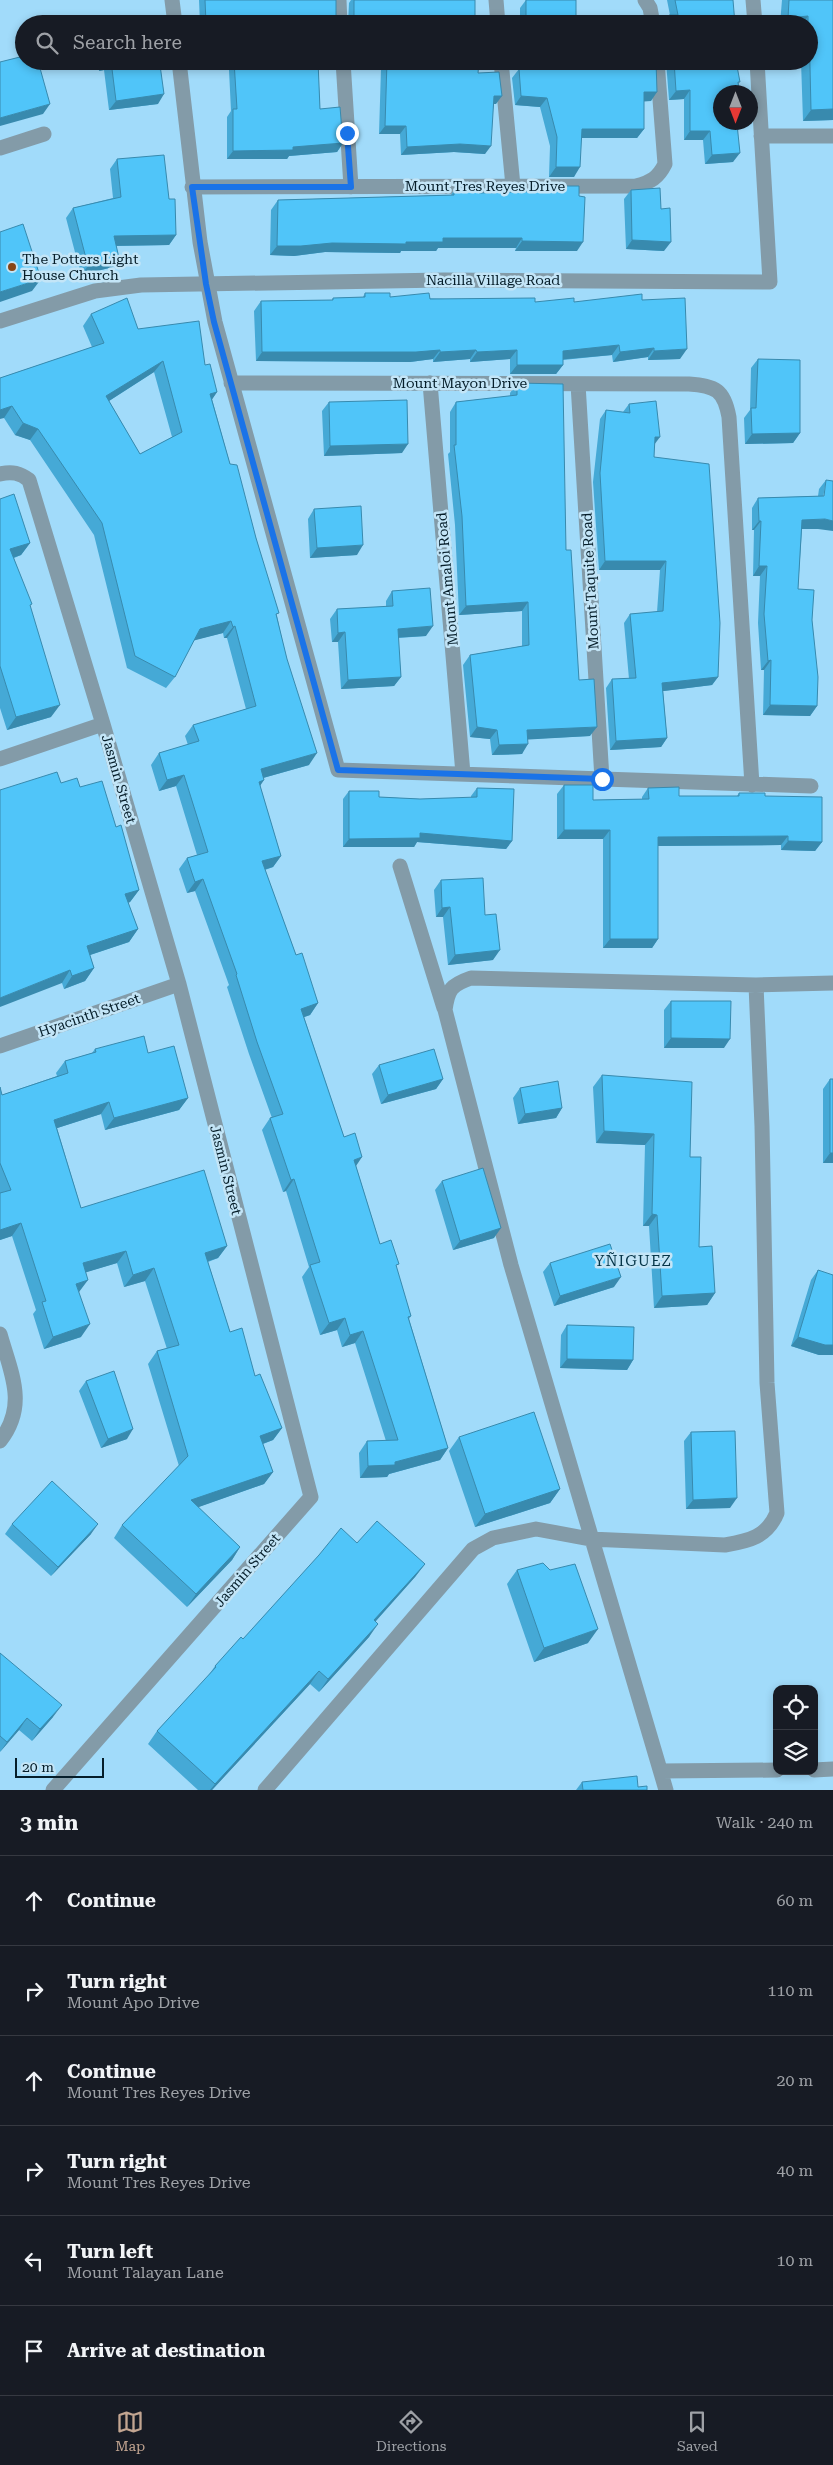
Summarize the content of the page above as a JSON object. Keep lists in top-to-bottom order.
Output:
{
  "streets": {
    "street": [
      "Mount Tres Reyes Drive",
      "Nacilla Village Road",
      "Mount Mayon Drive",
      "Mount Amaloi Road",
      "Mount Taquite Road",
      "Jasmin Street",
      "Hyacinth Street"
    ]
  },
  "crossings": [
    ["Mount Mayon Drive", "Mount Amaloi Road"],
    ["Mount Mayon Drive", "Mount Taquite Road"],
    ["Jasmin Street", "Hyacinth Street"]
  ],
  "districts": ["YÑIGUEZ"],
  "places": ["The Potters Light House Church"],
  "scale_bar": "20 m",
  "north": "bottom",
  "page": {
    "search": "Search here",
    "scale": "20 m",
    "heading": ["3 min", "Walk · 240 m"],
    "list": [
      ["Continue", "60 m"],
      ["Turn right", "Mount Apo Drive", "110 m"],
      ["Continue", "Mount Tres Reyes Drive", "20 m"],
      ["Turn right", "Mount Tres Reyes Drive", "40 m"],
      ["Turn left", "Mount Talayan Lane", "10 m"],
      "Arrive at destination"
    ],
    "nav": ["Map", "Directions", "Saved"]
  }
}
